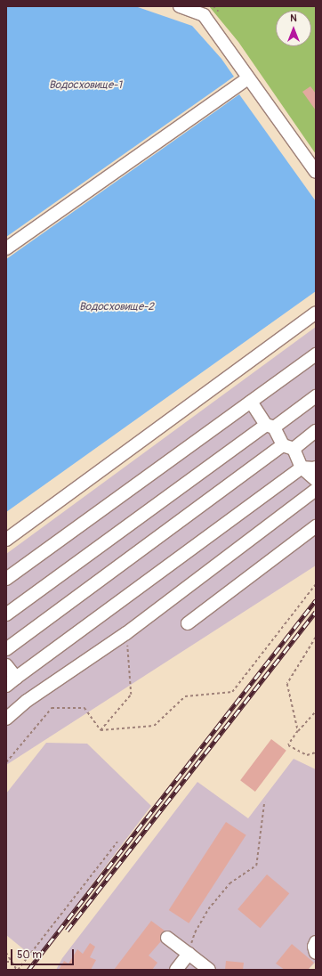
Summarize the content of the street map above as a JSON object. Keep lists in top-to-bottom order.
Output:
{
  "water": ["Водосховище-1", "Водосховище-2"],
  "scale_bar": "50 m",
  "north": "top"
}
